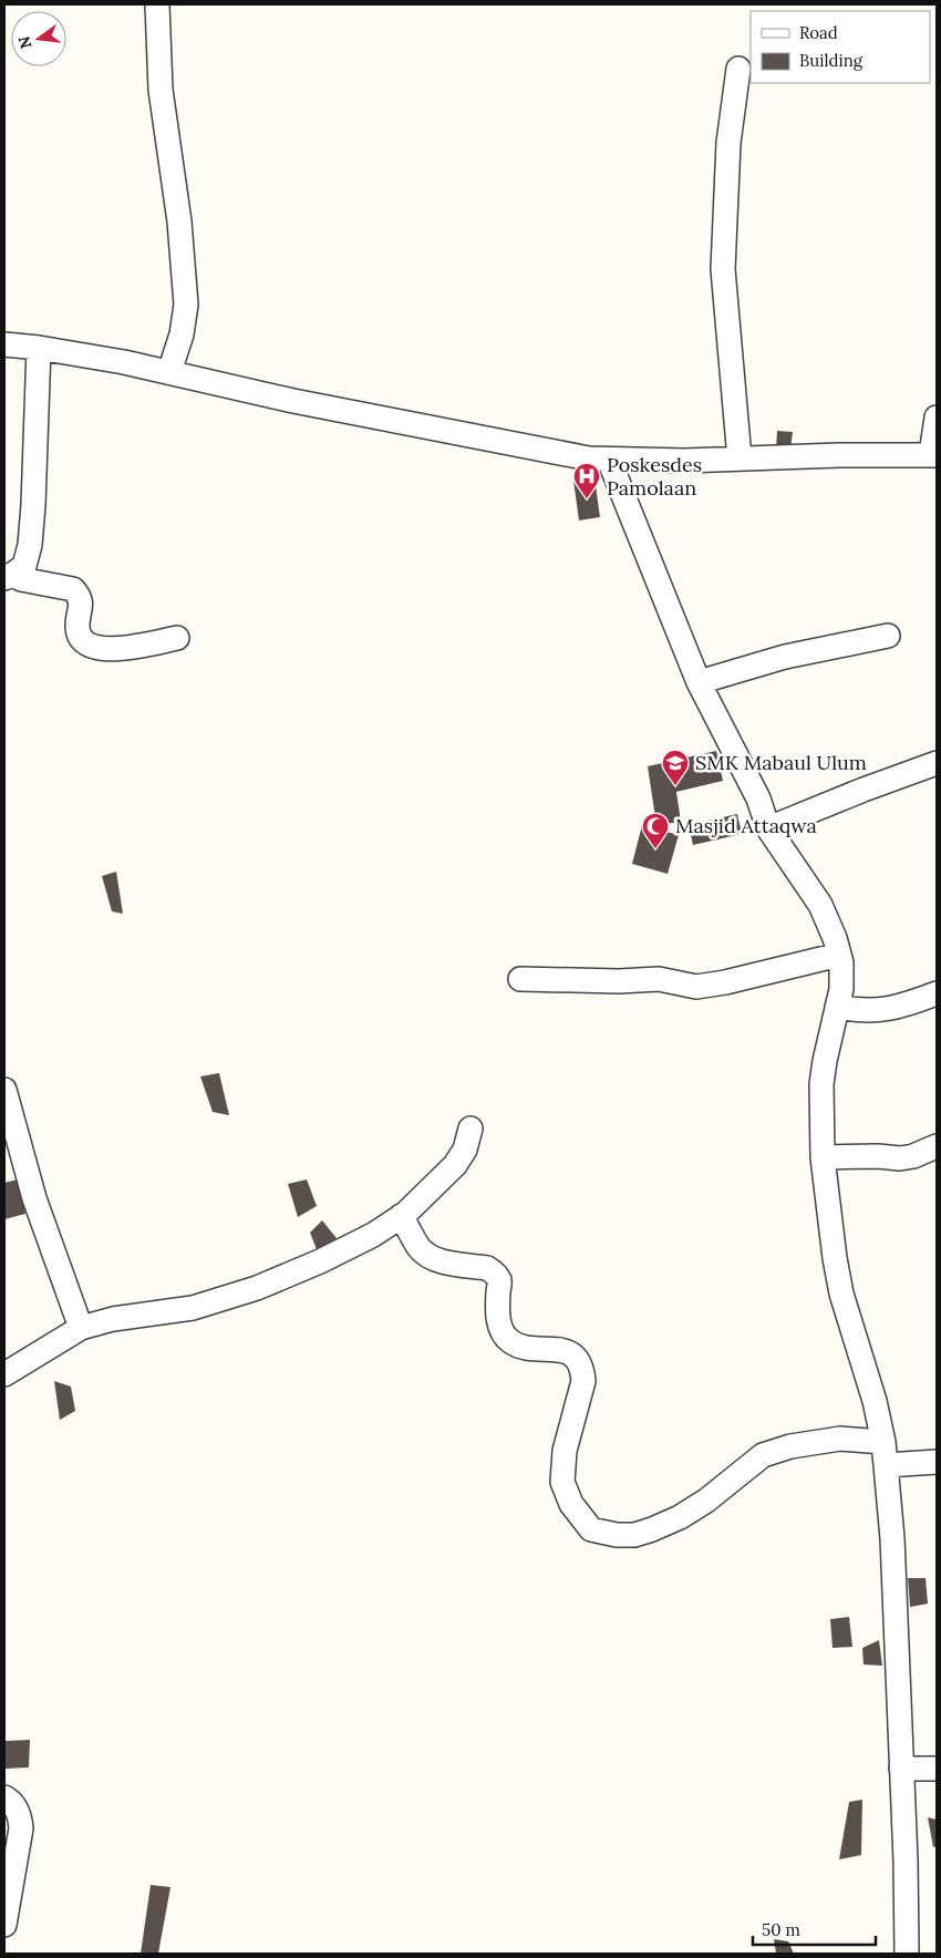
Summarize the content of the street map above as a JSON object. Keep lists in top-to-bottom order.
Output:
{
  "places": {
    "hospital": ["Poskesdes Pamolaan"],
    "school or university": ["SMK Mabaul Ulum"],
    "mosque": ["Masjid Attaqwa"]
  },
  "legend": ["Road", "Building"],
  "scale_bar": "50 m",
  "north": "left"
}
